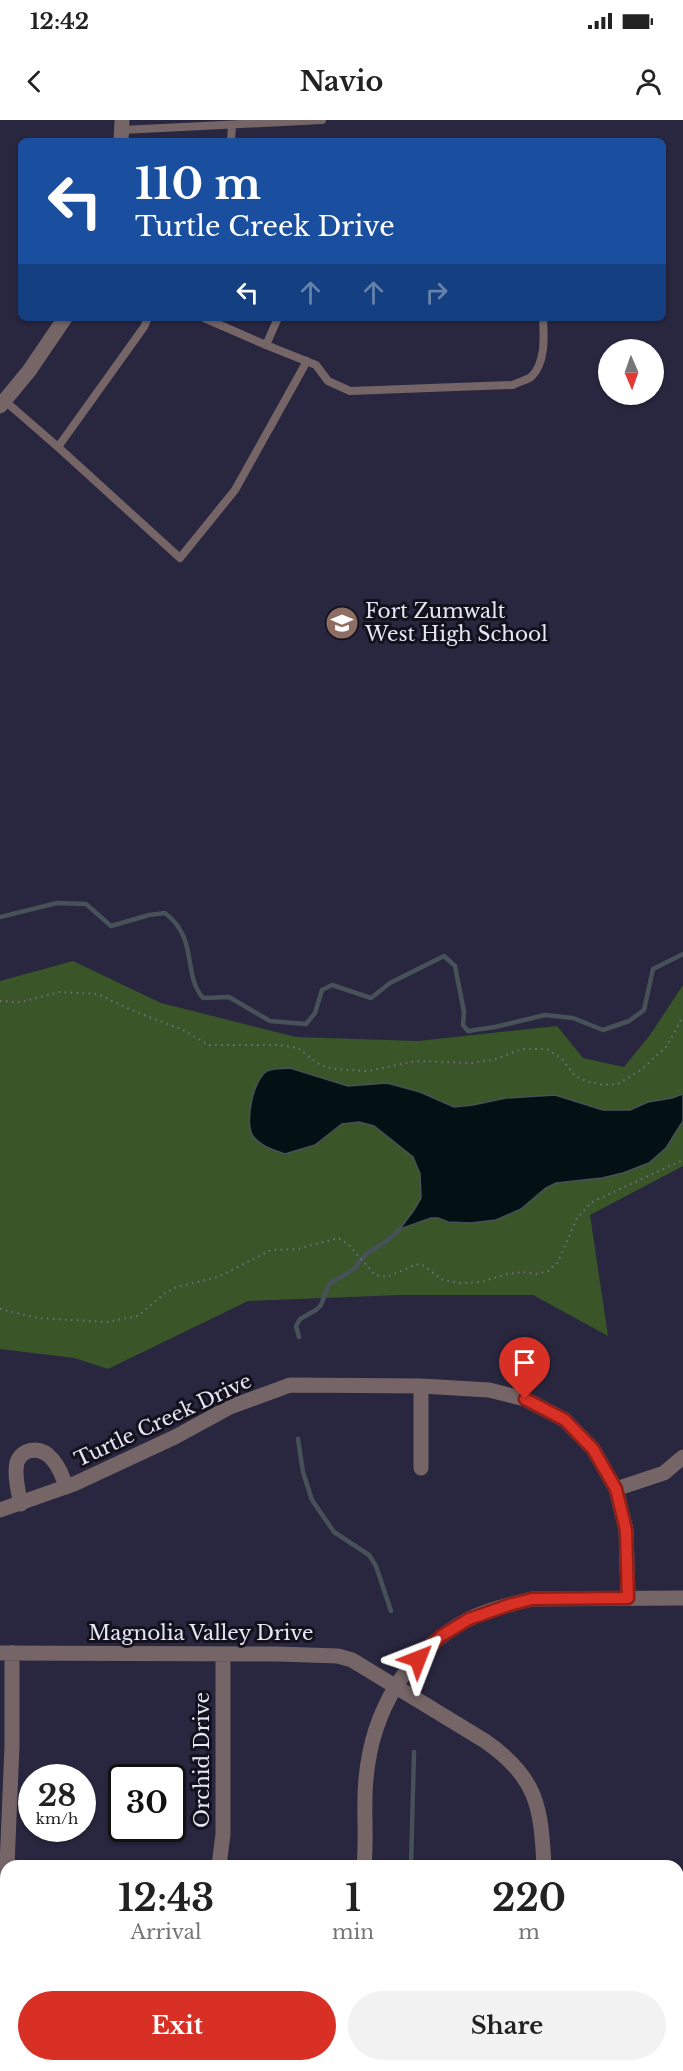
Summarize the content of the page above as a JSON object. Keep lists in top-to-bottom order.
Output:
{
  "streets": {
    "street": ["Turtle Creek Drive", "Magnolia Valley Drive", "Orchid Drive"]
  },
  "crossings": [
    ["Magnolia Valley Drive", "Orchid Drive"]
  ],
  "places": {
    "school or university": ["Fort Zumwalt West High School"]
  },
  "north": "bottom",
  "page": {
    "status": "12:42",
    "header": "Navio",
    "turn": ["110 m", "Turtle Creek Drive"],
    "speed": "28 km/h",
    "limit": "30",
    "eta": [
      "12:43",
      "Arrival",
      "1",
      "min",
      "220",
      "m"
    ],
    "buttons": ["Exit", "Share"]
  }
}
